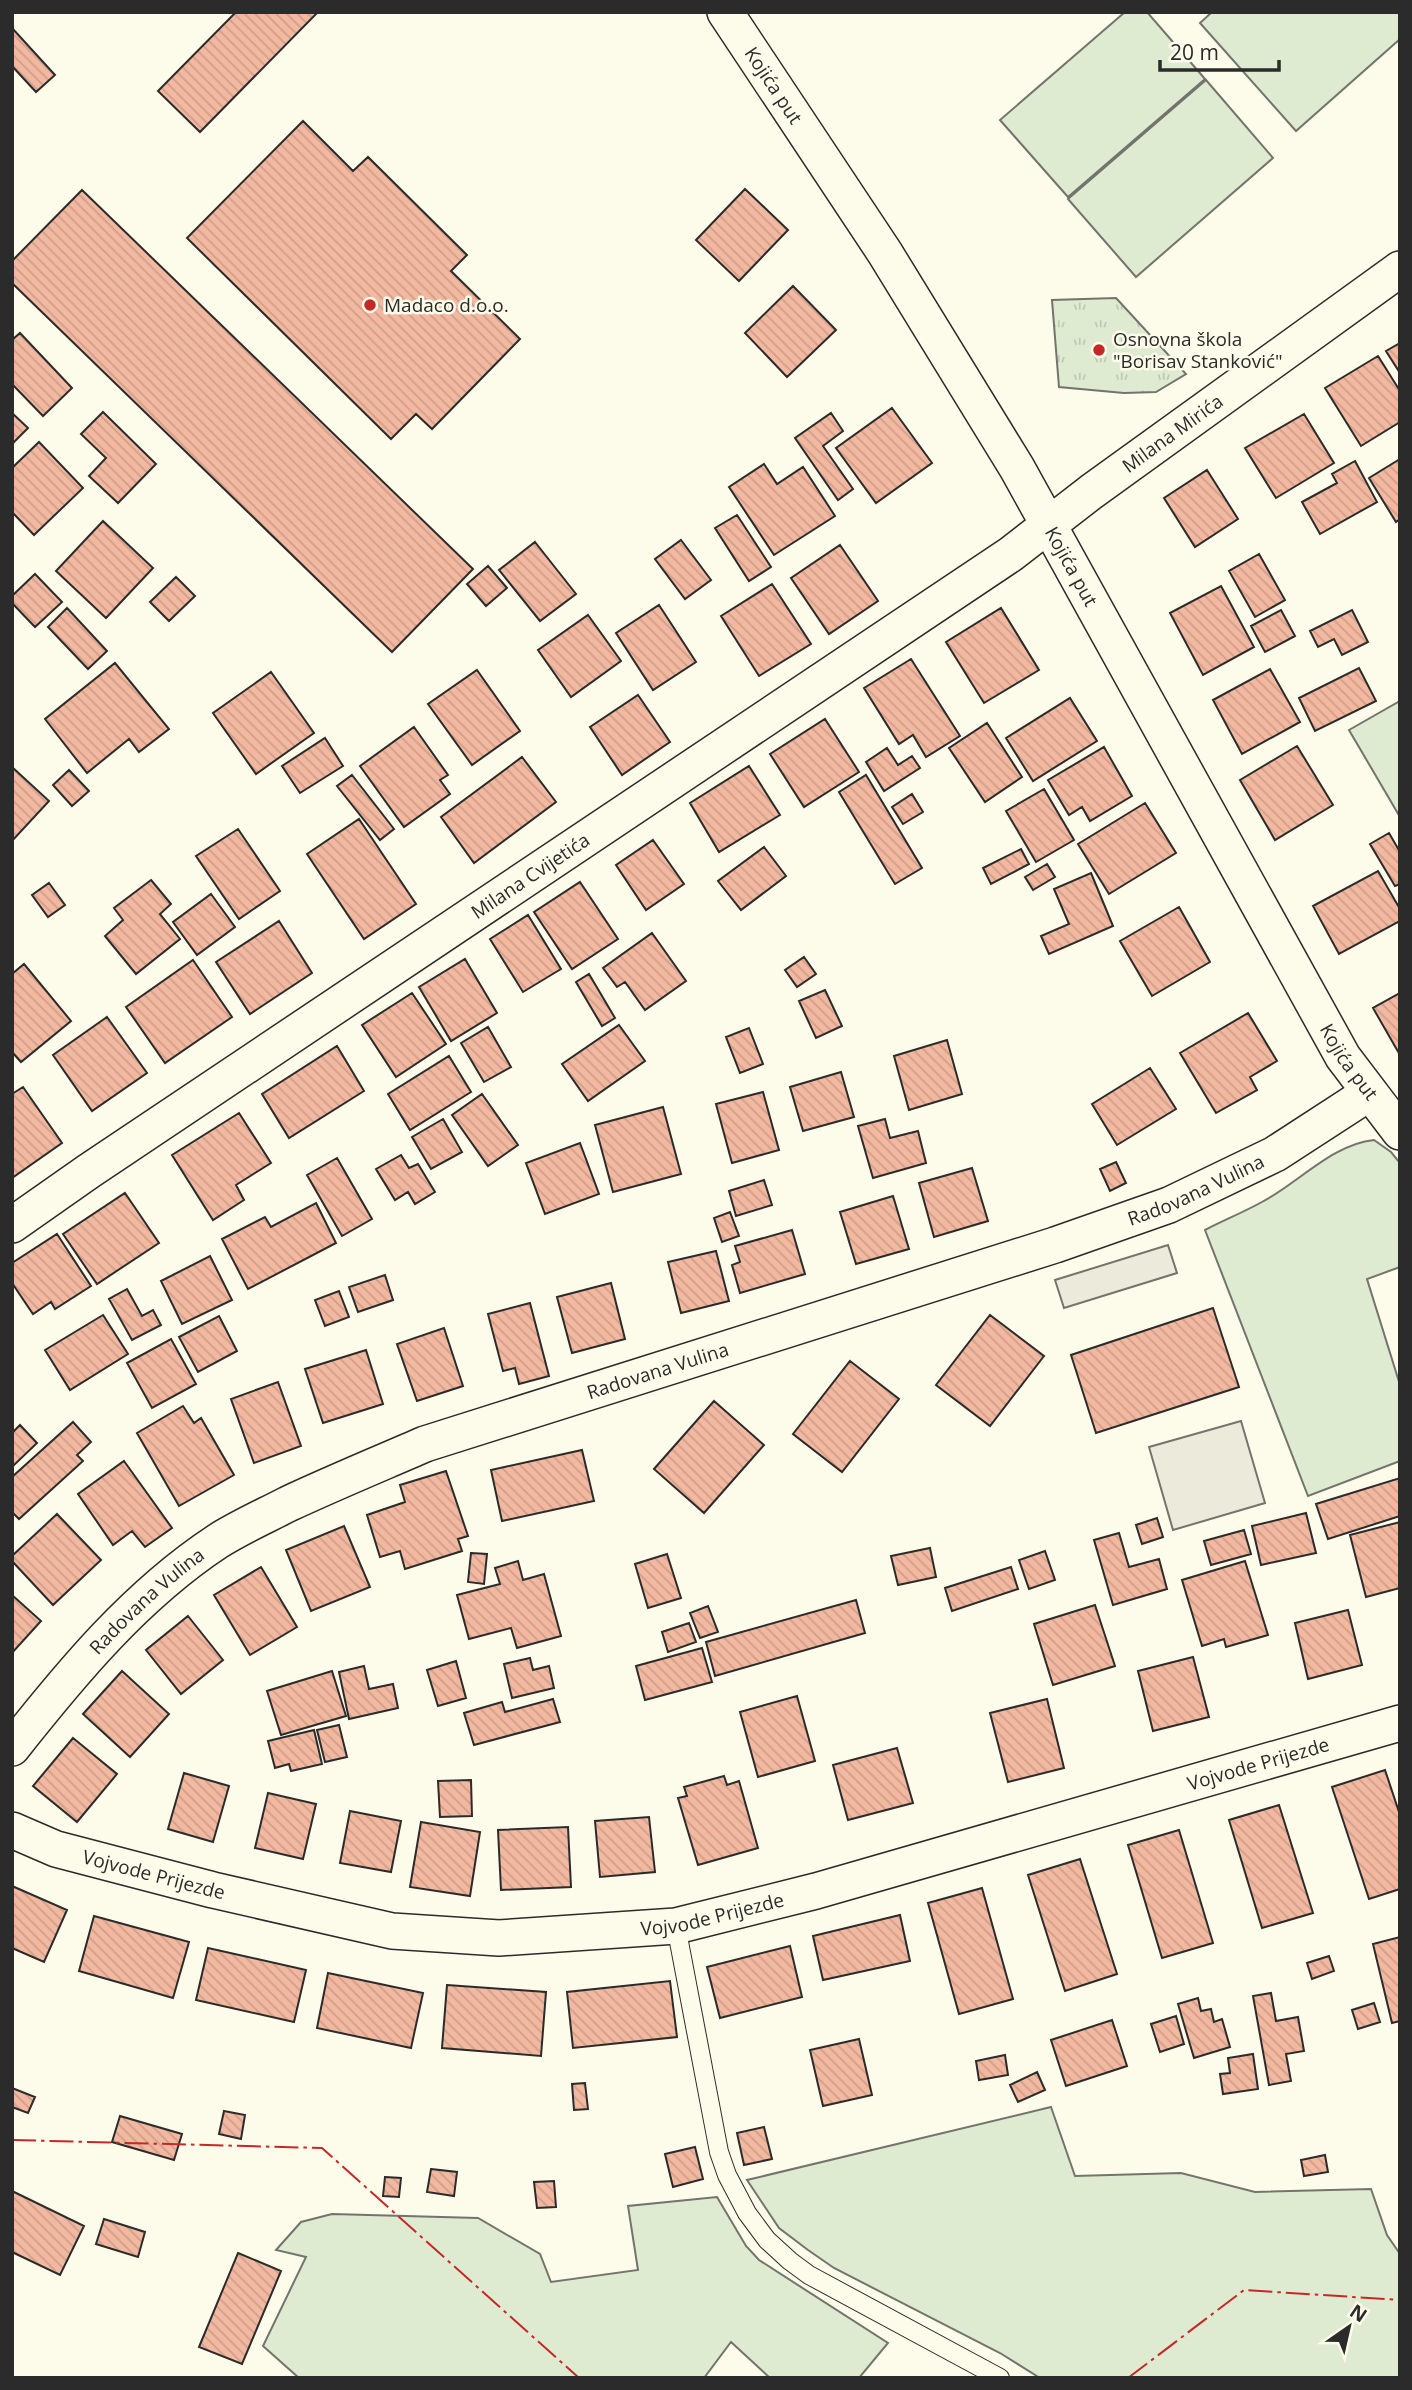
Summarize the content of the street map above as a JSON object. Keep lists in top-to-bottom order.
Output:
{
  "streets": {
    "street": [
      "Kojića put",
      "Milana Mirića",
      "Milana Cvijetića",
      "Radovana Vulina",
      "Vojvode Prijezde"
    ]
  },
  "crossings": [
    ["Kojića put", "Milana Mirića"],
    ["Kojića put", "Milana Cvijetića"],
    ["Kojića put", "Radovana Vulina"],
    ["Milana Mirića", "Milana Cvijetića"]
  ],
  "places": ["Madaco d.o.o.", "Osnovna škola \"Borisav Stanković\""],
  "scale_bar": "20 m",
  "north": "top right"
}
